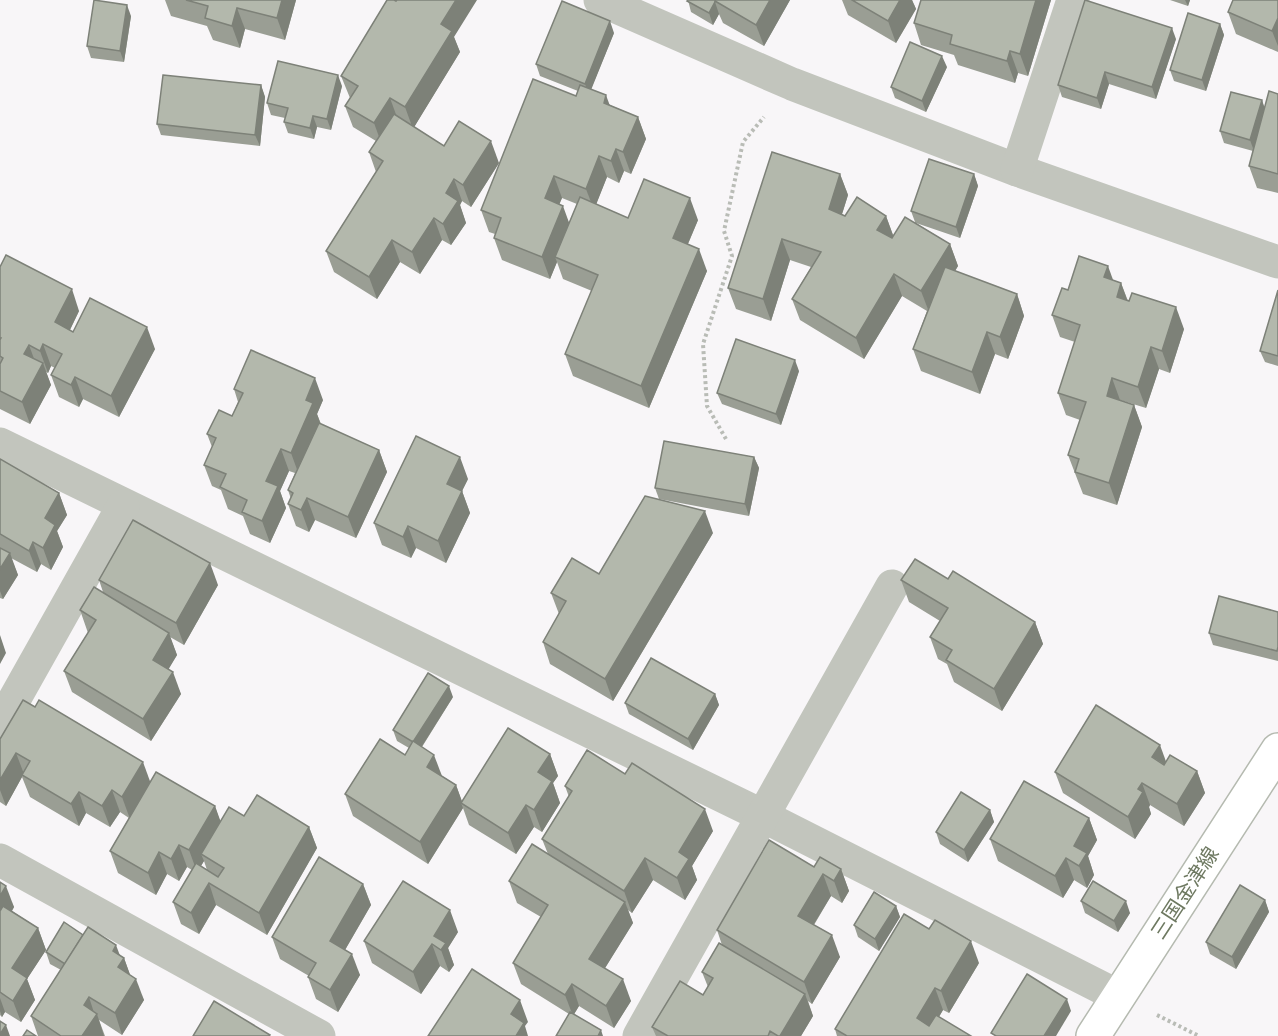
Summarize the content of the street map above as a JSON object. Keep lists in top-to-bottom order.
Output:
{
  "streets": {
    "main road": ["三国金津線"]
  }
}
